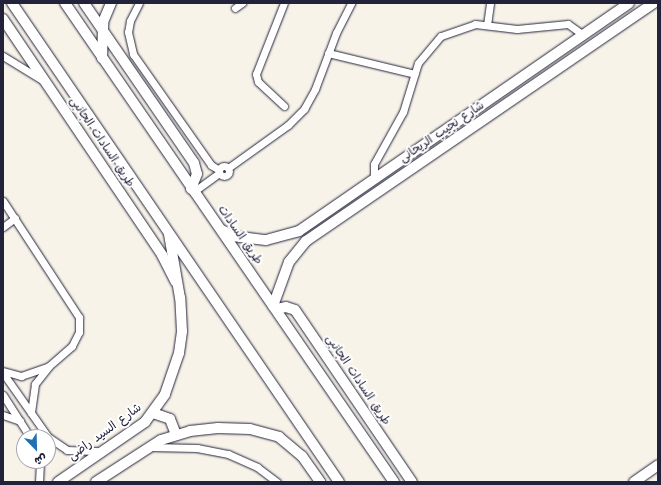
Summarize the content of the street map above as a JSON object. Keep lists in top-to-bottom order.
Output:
{
  "streets": {
    "street": [
      "شارع نجيب الريحانى",
      "طريق السادات الجانبى",
      "طريق السادات",
      "شارع السيد راضى"
    ]
  },
  "crossings": [
    ["شارع نجيب الريحانى", "طريق السادات الجانبى"],
    ["شارع نجيب الريحانى", "طريق السادات"],
    ["طريق السادات الجانبى", "طريق السادات"],
    ["طريق السادات الجانبى", "شارع السيد راضى"]
  ],
  "north": "bottom right"
}
